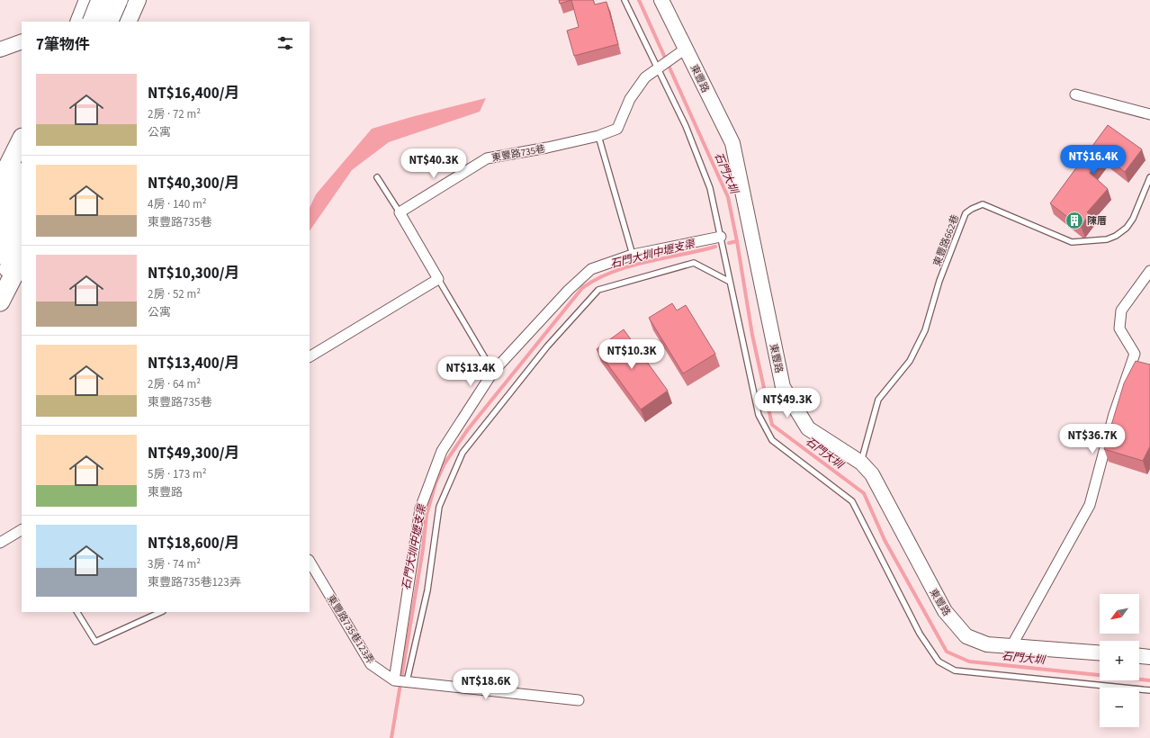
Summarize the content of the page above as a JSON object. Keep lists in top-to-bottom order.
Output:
{
  "streets": {
    "street": ["東豐路", "東豐路735巷", "東豐路735巷123弄"],
    "lane": ["東豐路662巷"]
  },
  "crossings": [
    ["東豐路", "東豐路735巷"],
    ["東豐路", "東豐路662巷"]
  ],
  "water": ["石門大圳", "石門大圳中壢支渠"],
  "places": {
    "building": ["陳厝"]
  },
  "north": "bottom left",
  "page": {
    "heading": "7筆物件",
    "list": [
      {
        "name": "NT$16,400/月",
        "note": "2房 · 72 m² · 公寓"
      },
      {
        "name": "NT$40,300/月",
        "note": "4房 · 140 m² · 東豐路735巷"
      },
      {
        "name": "NT$10,300/月",
        "note": "2房 · 52 m² · 公寓"
      },
      {
        "name": "NT$13,400/月",
        "note": "2房 · 64 m² · 東豐路735巷"
      },
      {
        "name": "NT$49,300/月",
        "note": "5房 · 173 m² · 東豐路"
      },
      {
        "name": "NT$18,600/月",
        "note": "3房 · 74 m² · 東豐路735巷123弄"
      }
    ],
    "price": [
      "NT$16.4K",
      "NT$40.3K",
      "NT$10.3K",
      "NT$13.4K",
      "NT$49.3K",
      "NT$36.7K",
      "NT$18.6K"
    ],
    "map_buttons": ["+", "−"]
  }
}
